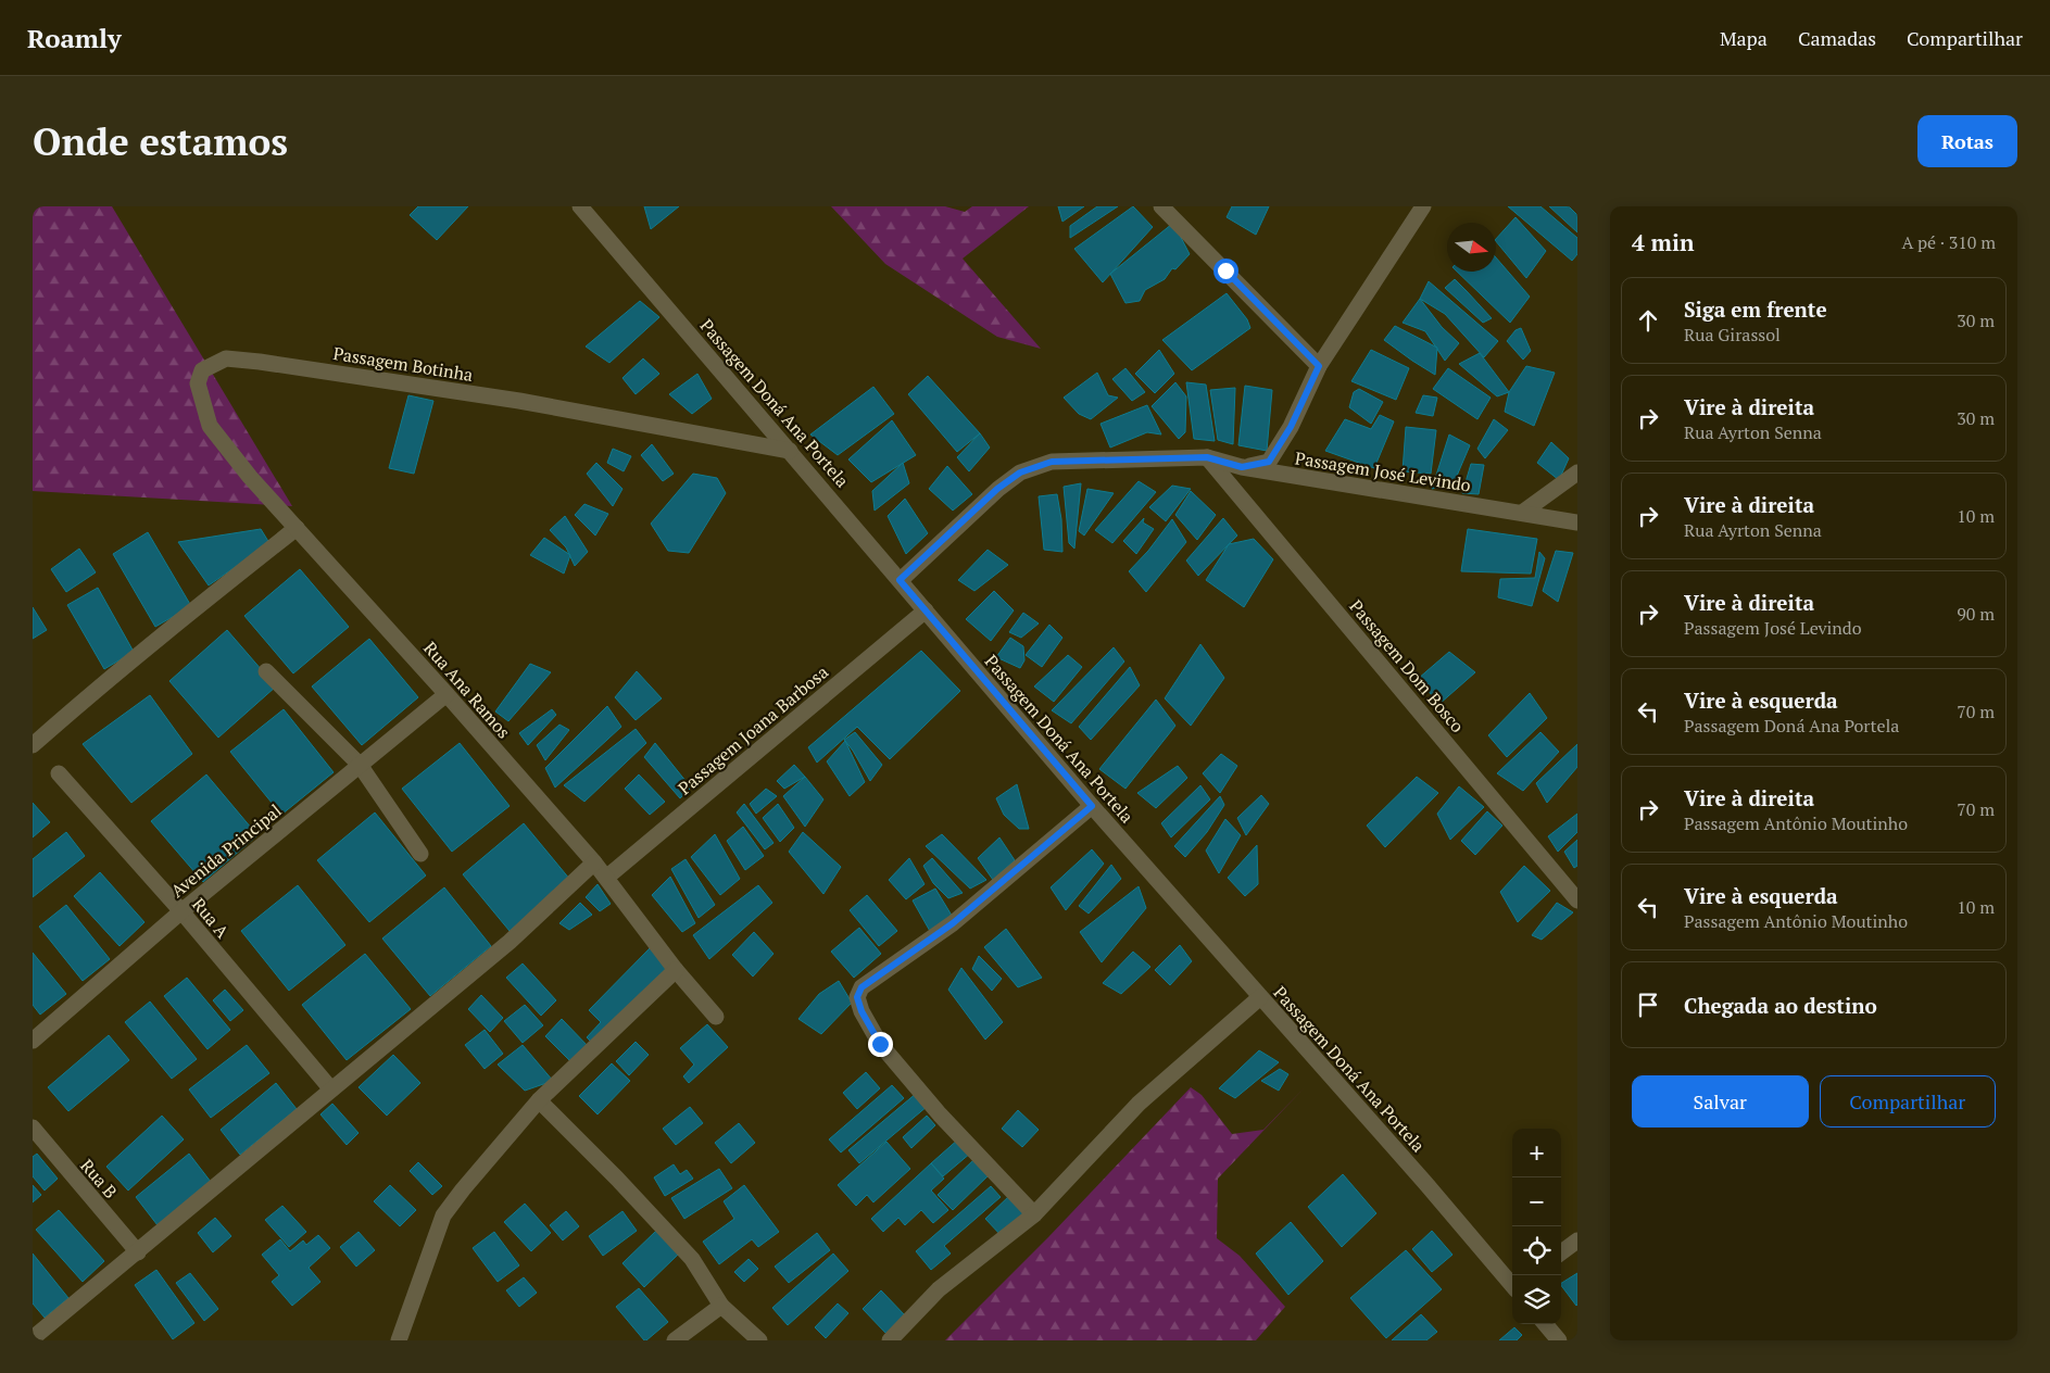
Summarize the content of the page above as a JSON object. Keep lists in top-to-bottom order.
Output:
{
  "streets": {
    "street": [
      "Passagem Botinha",
      "Passagem Doná Ana Portela",
      "Passagem José Levindo",
      "Passagem Dom Bosco",
      "Rua Ana Ramos",
      "Passagem Joana Barbosa",
      "Avenida Principal",
      "Rua A",
      "Rua B"
    ]
  },
  "crossings": [
    ["Passagem Botinha", "Passagem Doná Ana Portela"],
    ["Passagem Botinha", "Rua Ana Ramos"],
    ["Passagem Doná Ana Portela", "Passagem José Levindo"],
    ["Passagem Doná Ana Portela", "Passagem Joana Barbosa"],
    ["Passagem José Levindo", "Passagem Dom Bosco"],
    ["Rua Ana Ramos", "Passagem Joana Barbosa"],
    ["Rua Ana Ramos", "Avenida Principal"],
    ["Avenida Principal", "Rua A"]
  ],
  "north": "right",
  "page": {
    "header": "Roamly",
    "nav": ["Mapa", "Camadas", "Compartilhar"],
    "buttons": [
      "Rotas",
      ["Salvar", "Compartilhar"]
    ],
    "title": "Onde estamos",
    "heading": ["4 min", "A pé · 310 m"],
    "list": [
      ["Siga em frente", "Rua Girassol", "30 m"],
      ["Vire à direita", "Rua Ayrton Senna", "30 m"],
      ["Vire à direita", "Rua Ayrton Senna", "10 m"],
      ["Vire à direita", "Passagem José Levindo", "90 m"],
      ["Vire à esquerda", "Passagem Doná Ana Portela", "70 m"],
      ["Vire à direita", "Passagem Antônio Moutinho", "70 m"],
      ["Vire à esquerda", "Passagem Antônio Moutinho", "10 m"],
      "Chegada ao destino"
    ],
    "map_buttons": ["+", "−"]
  }
}
